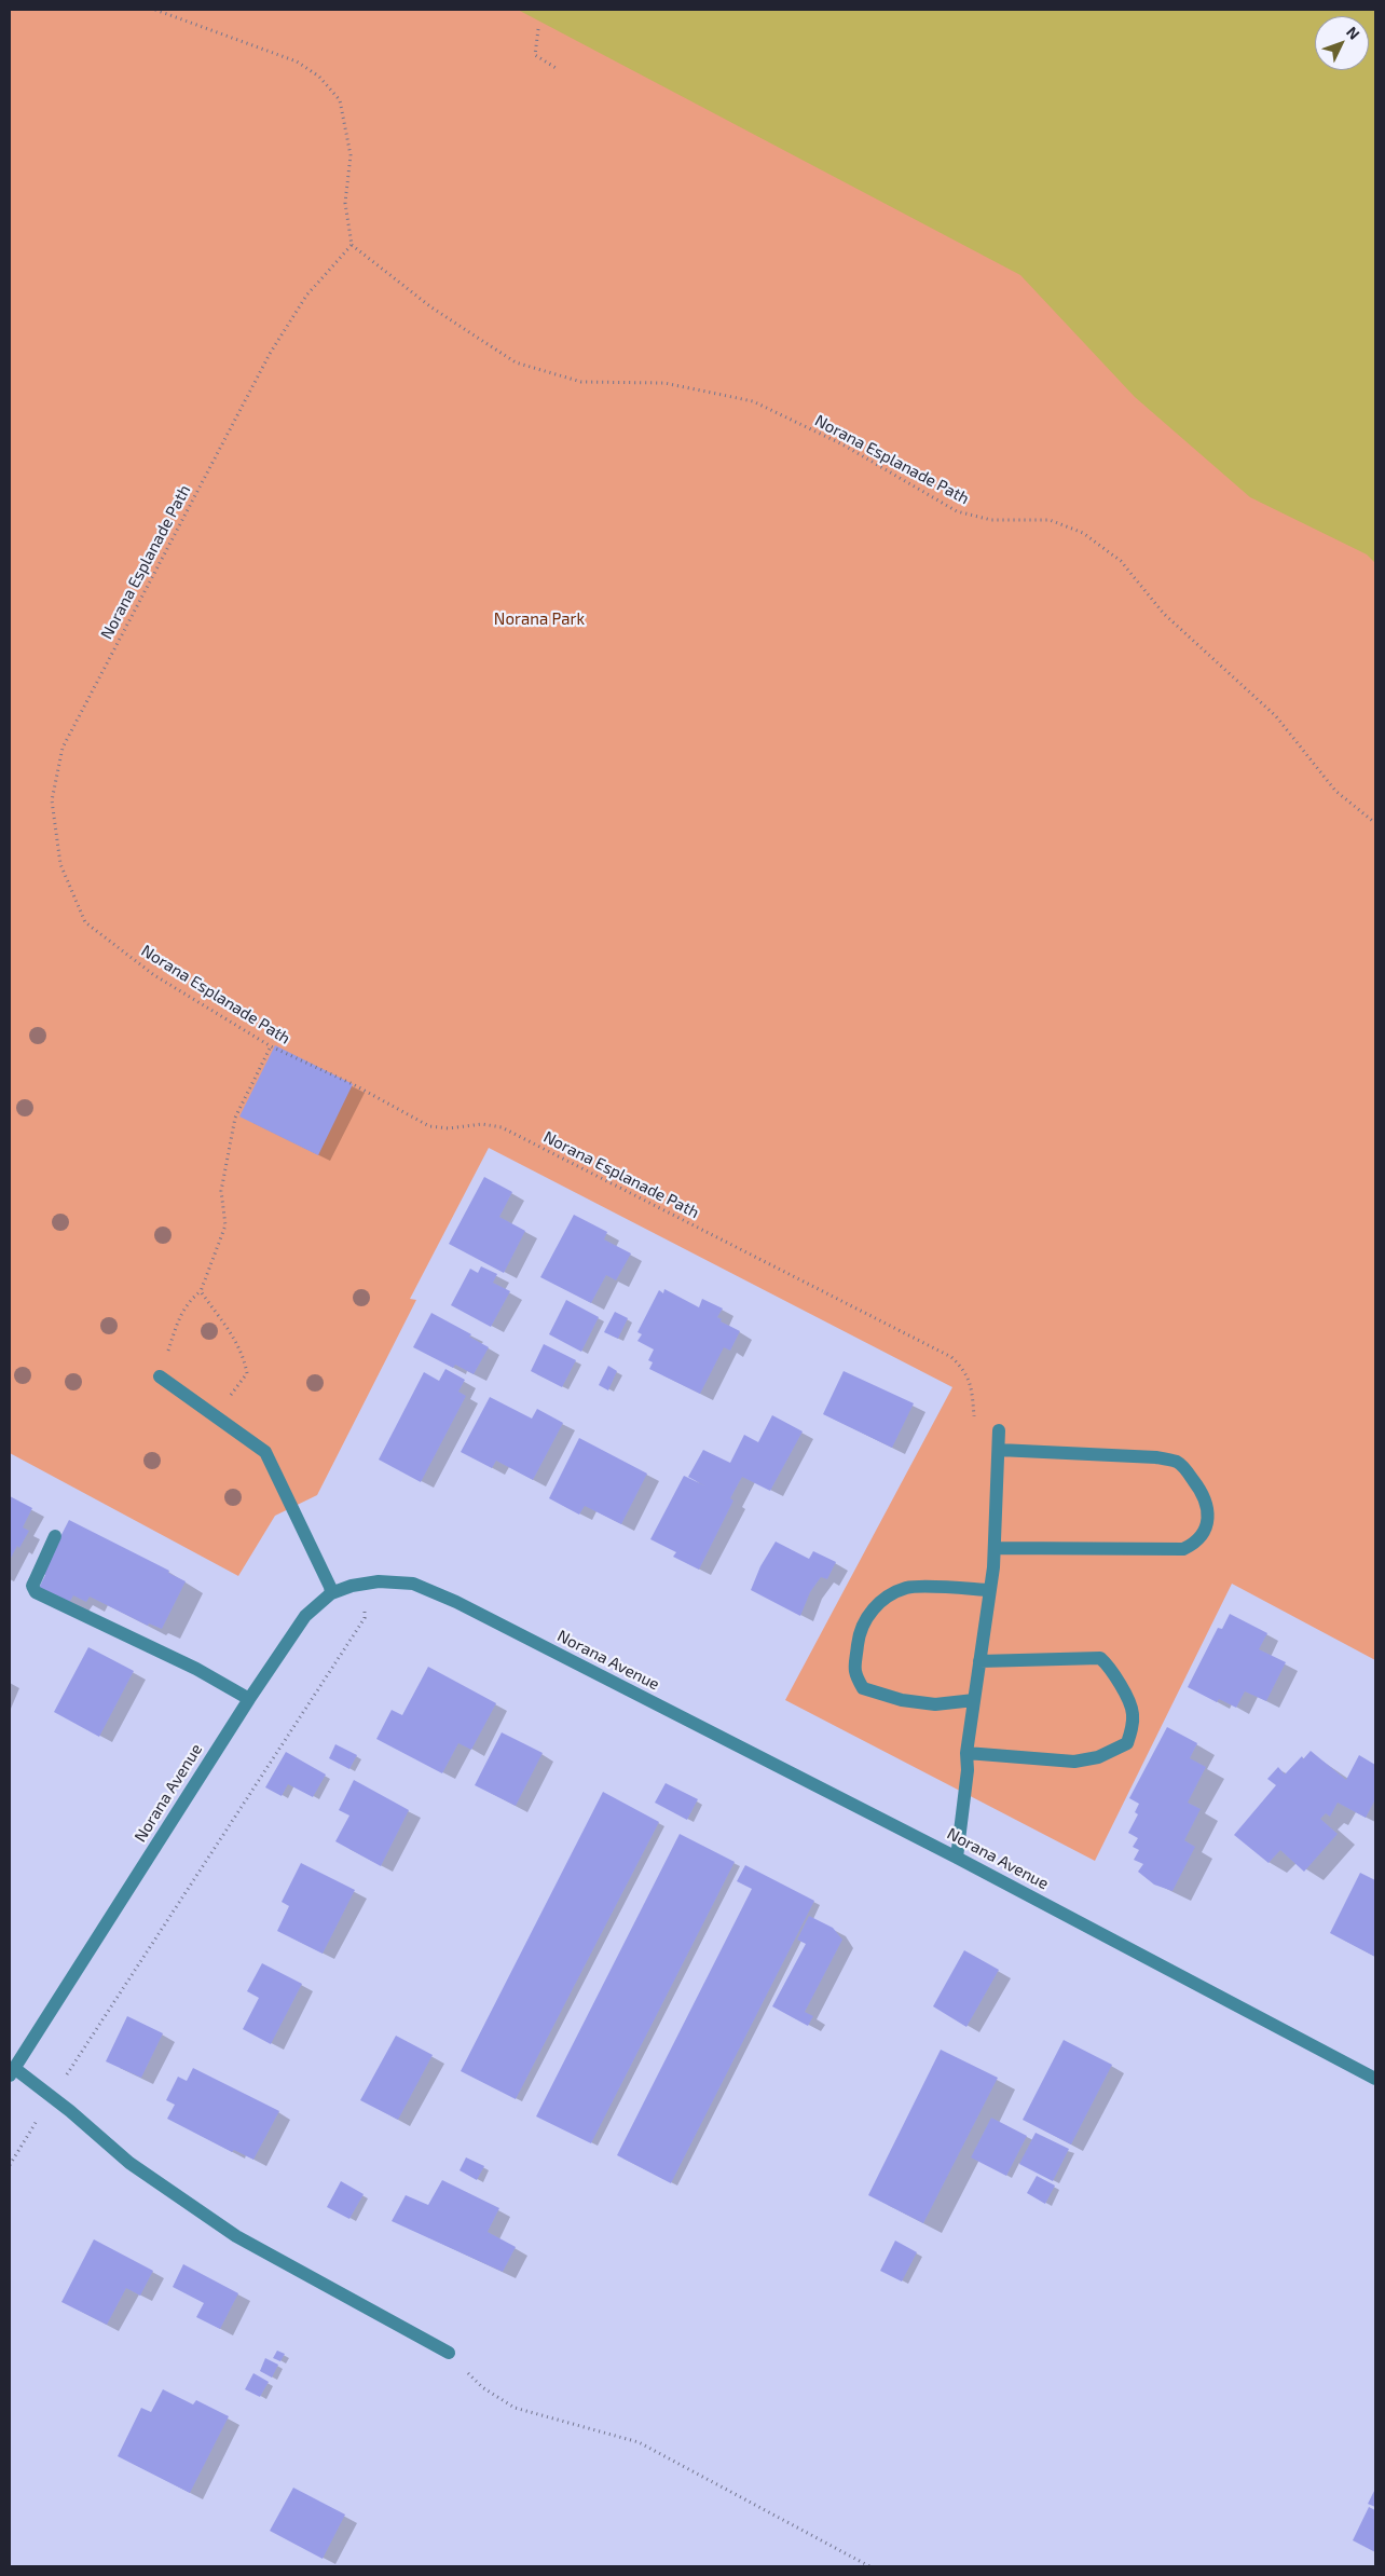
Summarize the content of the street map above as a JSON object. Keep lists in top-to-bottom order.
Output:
{
  "streets": {
    "street": ["Norana Avenue"],
    "path": ["Norana Esplanade Path"]
  },
  "parks": ["Norana Park"],
  "north": "top right"
}
